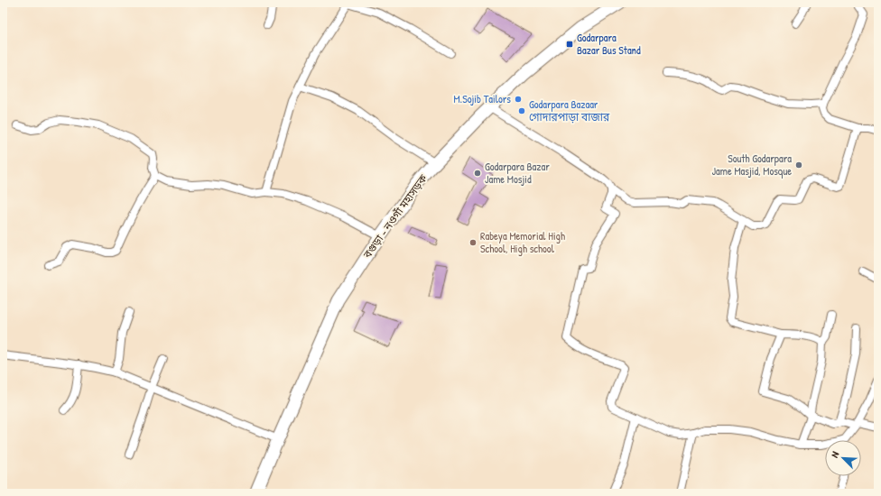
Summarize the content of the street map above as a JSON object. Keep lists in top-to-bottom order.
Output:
{
  "streets": {
    "main road": ["বগুড়া - নওগাঁ মহাসড়ক"]
  },
  "places": {
    "transit": ["Godarpara Bazar Bus Stand"],
    "other": [
      "M.Sojib Tailors",
      "Godarpara Bazaar গোদারপাড়া বাজার",
      "South Godarpara Jame Masjid, Mosque",
      "Godarpara Bazar Jame Mosjid",
      "Rabeya Memorial High School, High school"
    ]
  },
  "north": "top left"
}
